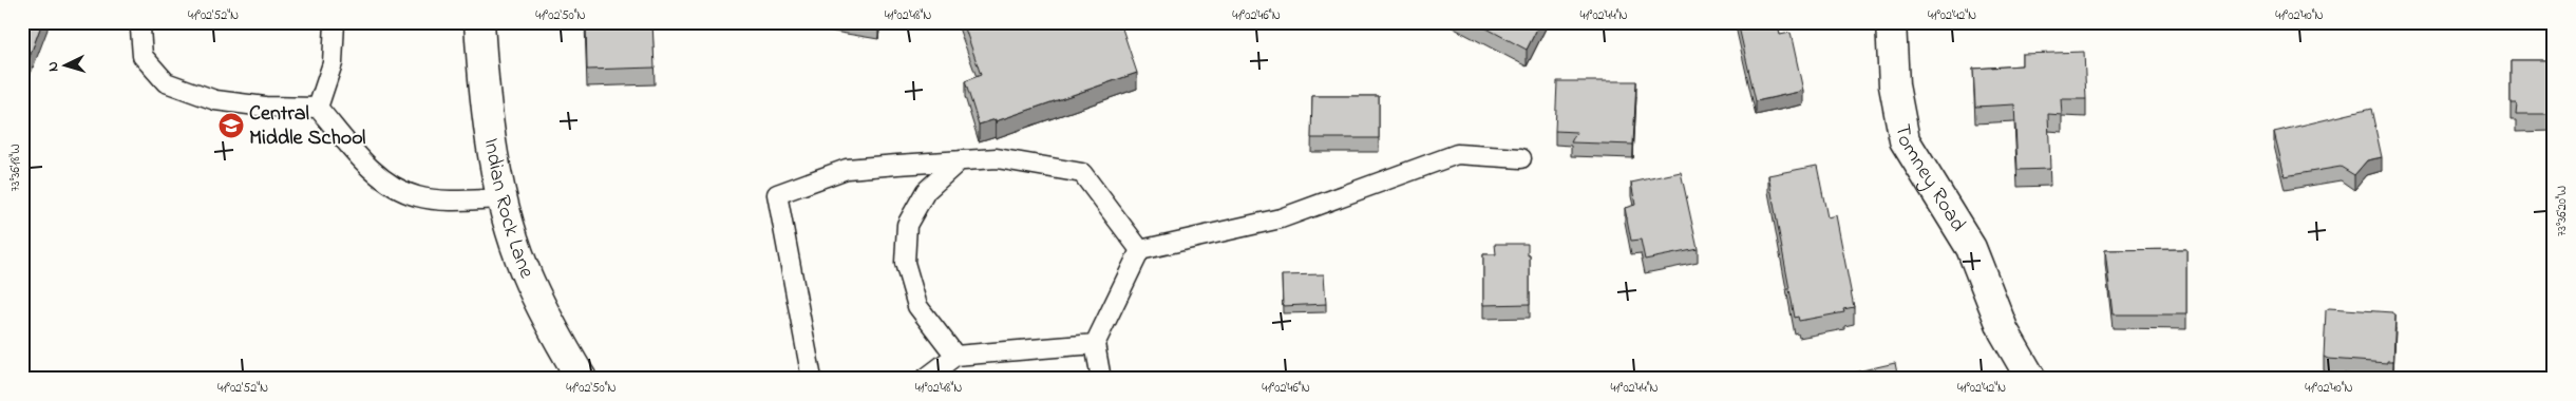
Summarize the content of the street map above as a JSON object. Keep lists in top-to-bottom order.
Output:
{
  "streets": {
    "street": ["Tomney Road", "Indian Rock Lane"]
  },
  "places": {
    "school or university": ["Central Middle School"]
  },
  "north": "left",
  "coordinates": [
    "41°02'52\"N",
    "41°02'50\"N",
    "41°02'48\"N",
    "41°02'46\"N",
    "41°02'44\"N",
    "41°02'42\"N",
    "41°02'40\"N",
    "73°36'18\"W",
    "73°36'20\"W"
  ]
}
